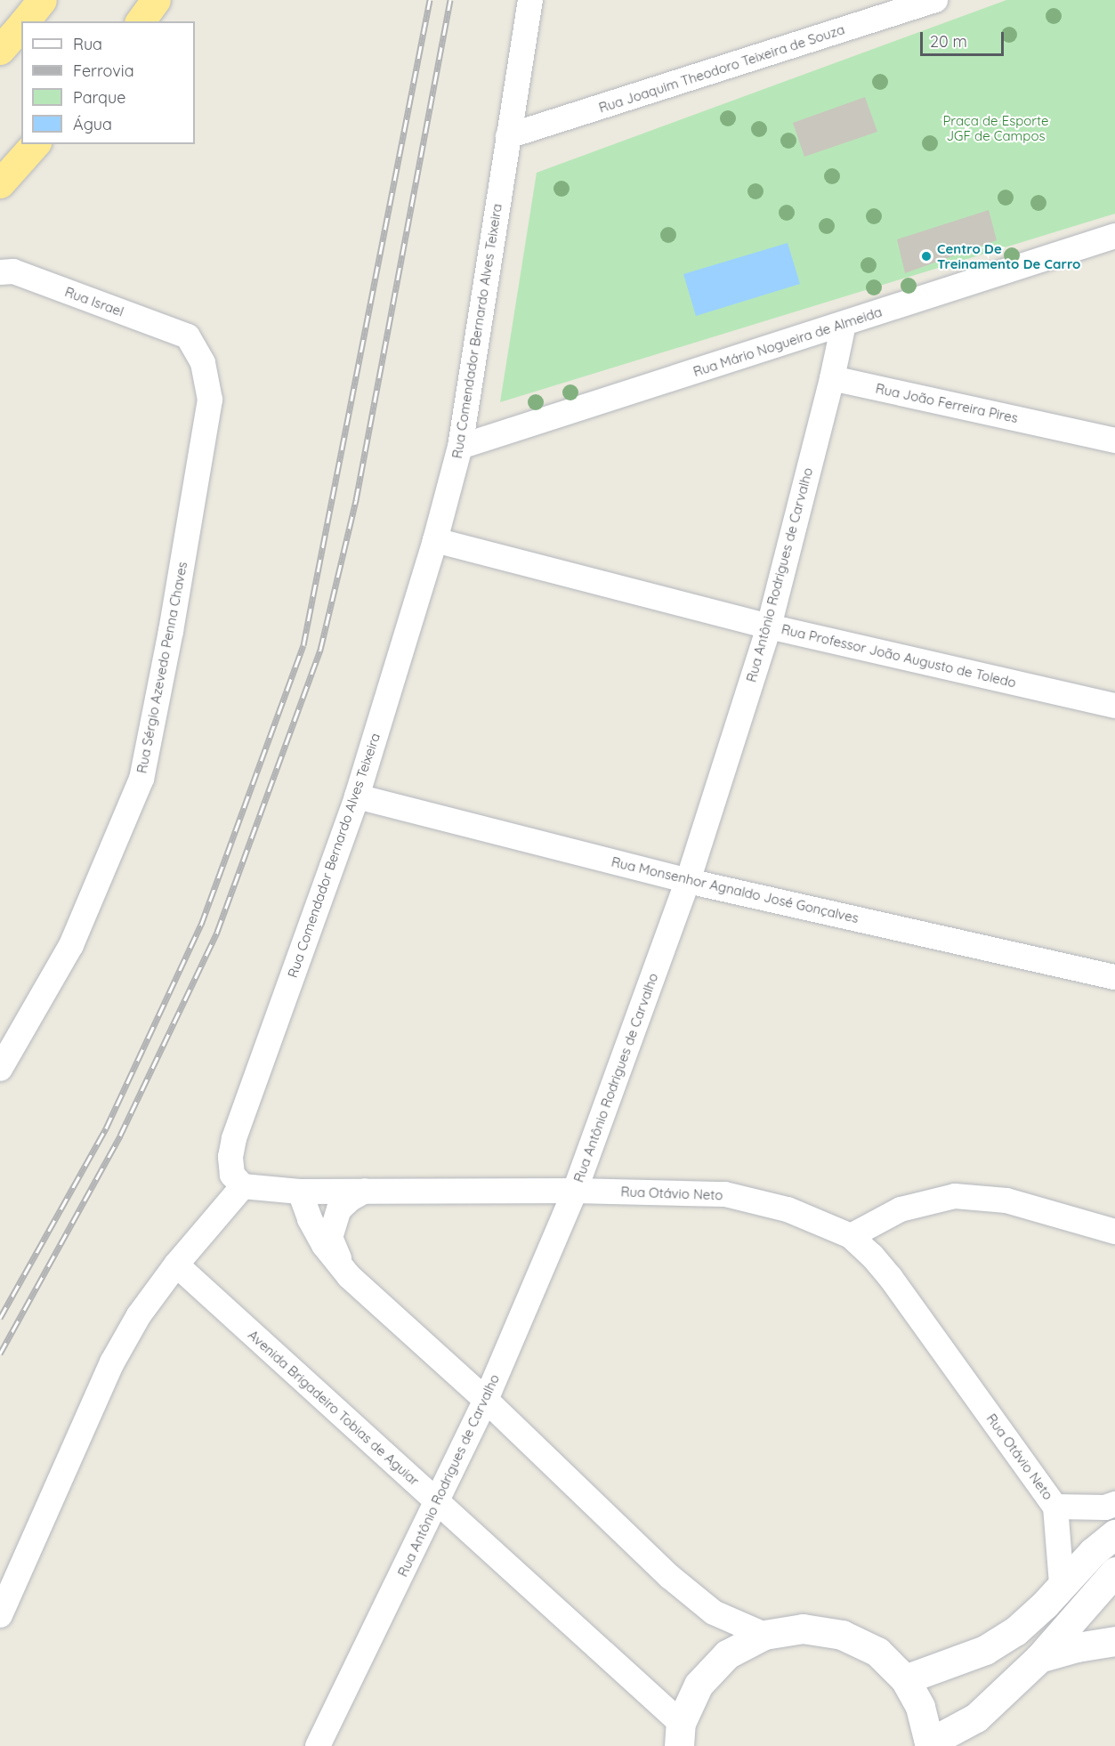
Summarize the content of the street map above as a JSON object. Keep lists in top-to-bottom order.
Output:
{
  "streets": {
    "street": [
      "Rua Joaquim Theodoro Teixeira de Souza",
      "Rua Israel",
      "Rua Comendador Bernardo Alves Teixeira",
      "Rua Mário Nogueira de Almeida",
      "Rua João Ferreira Pires",
      "Rua Antônio Rodrigues de Carvalho",
      "Rua Professor João Augusto de Toledo",
      "Rua Sérgio Azevedo Penna Chaves",
      "Rua Monsenhor Agnaldo José Gonçalves",
      "Rua Otávio Neto",
      "Avenida Brigadeiro Tobias de Aguiar"
    ]
  },
  "crossings": [
    ["Rua Joaquim Theodoro Teixeira de Souza", "Rua Comendador Bernardo Alves Teixeira"],
    ["Rua Israel", "Rua Sérgio Azevedo Penna Chaves"],
    ["Rua Comendador Bernardo Alves Teixeira", "Rua Mário Nogueira de Almeida"],
    ["Rua Comendador Bernardo Alves Teixeira", "Rua Professor João Augusto de Toledo"],
    ["Rua Comendador Bernardo Alves Teixeira", "Rua Monsenhor Agnaldo José Gonçalves"],
    ["Rua Comendador Bernardo Alves Teixeira", "Rua Otávio Neto"],
    ["Rua João Ferreira Pires", "Rua Antônio Rodrigues de Carvalho"],
    ["Rua Antônio Rodrigues de Carvalho", "Rua Professor João Augusto de Toledo"],
    ["Rua Antônio Rodrigues de Carvalho", "Rua Monsenhor Agnaldo José Gonçalves"],
    ["Rua Antônio Rodrigues de Carvalho", "Rua Otávio Neto"],
    ["Rua Antônio Rodrigues de Carvalho", "Avenida Brigadeiro Tobias de Aguiar"]
  ],
  "parks": ["Praça de Esporte JGF de Campos"],
  "places": ["Centro De Treinamento De Carro"],
  "legend": [
    "Rua",
    "Ferrovia",
    "Parque",
    "Água"
  ],
  "scale_bar": "20 m"
}
